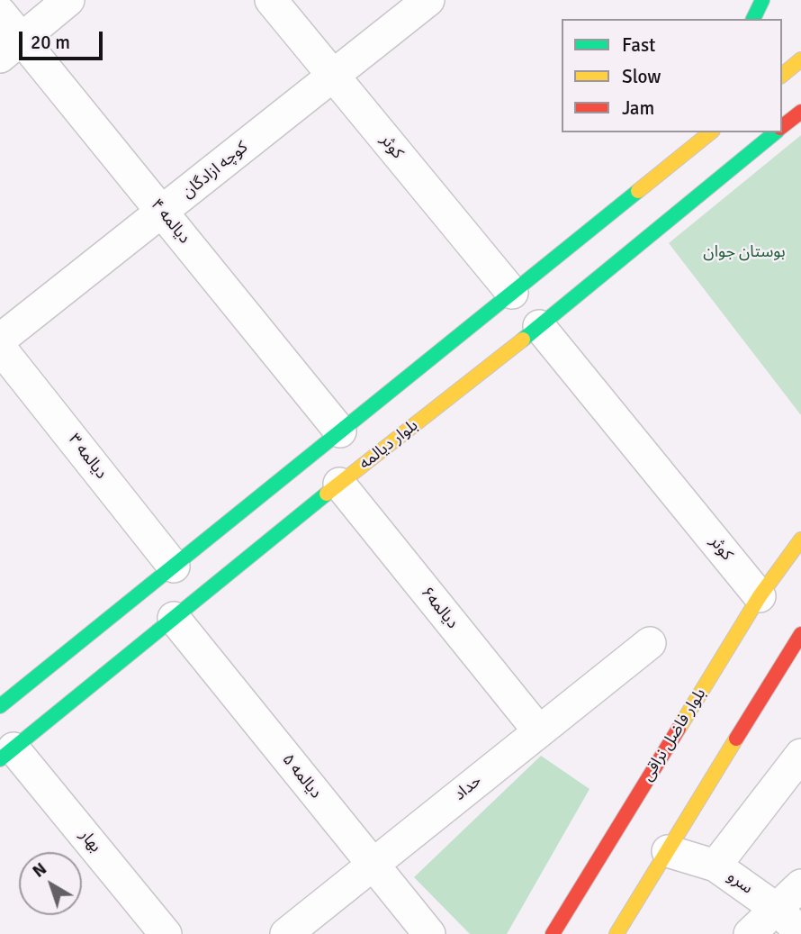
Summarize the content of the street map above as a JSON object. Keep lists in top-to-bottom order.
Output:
{
  "streets": {
    "street": [
      "کوثر",
      "کوچه ازادگان",
      "دیالمه ۴",
      "بلوار دیالمه",
      "دیالمه ۳",
      "دیالمه۶",
      "بلوار فاضل نراقی",
      "دیالمه ۵",
      "حداد",
      "بهار",
      "سرو"
    ]
  },
  "crossings": [
    ["کوثر", "کوچه ازادگان"],
    ["کوثر", "بلوار دیالمه"],
    ["کوثر", "بلوار فاضل نراقی"],
    ["کوچه ازادگان", "دیالمه ۴"],
    ["بلوار دیالمه", "دیالمه۶"],
    ["بلوار دیالمه", "دیالمه ۵"],
    ["بلوار دیالمه", "بهار"],
    ["دیالمه۶", "حداد"],
    ["دیالمه ۵", "حداد"]
  ],
  "parks": ["بوستان جوان"],
  "legend": ["Fast", "Slow", "Jam"],
  "scale_bar": "20 m",
  "north": "top left"
}
